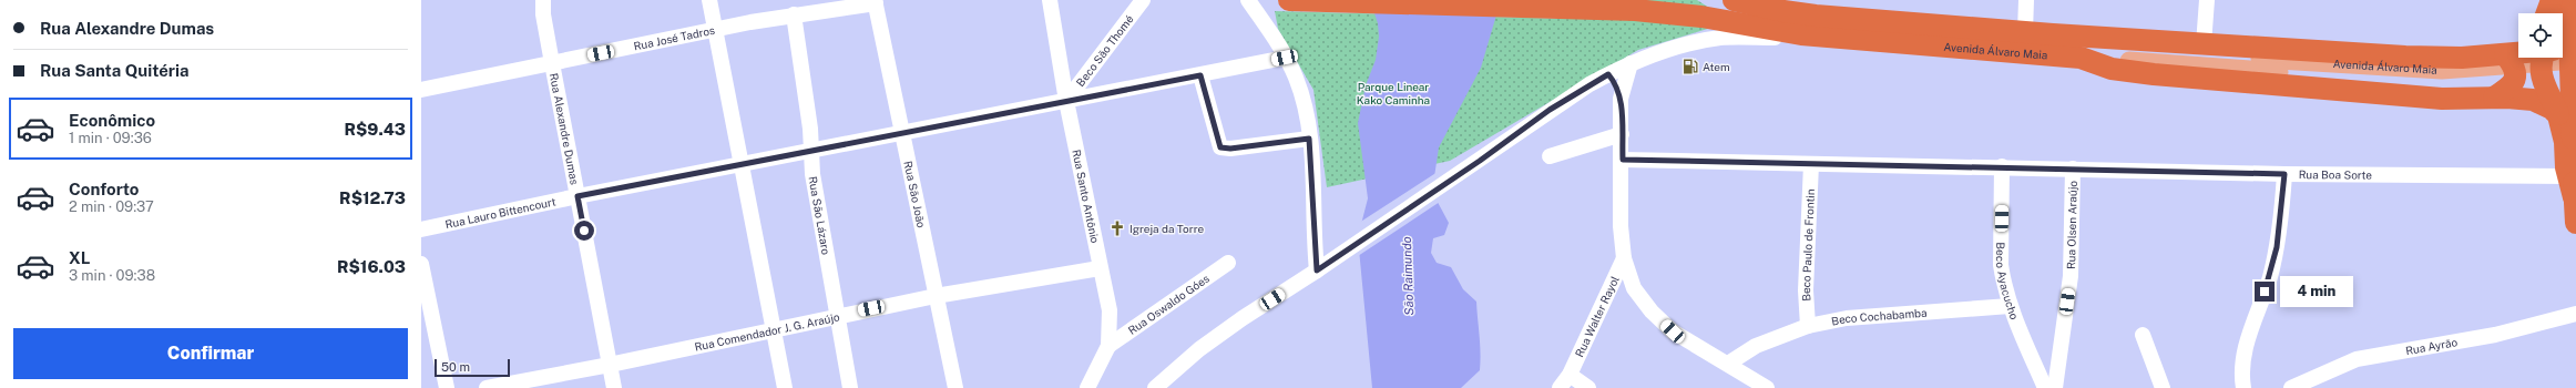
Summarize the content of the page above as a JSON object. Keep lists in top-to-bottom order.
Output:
{
  "streets": {
    "highway": ["Avenida Álvaro Maia"],
    "street": [
      "Rua José Tadros",
      "Beco São Thomé",
      "Rua Alexandre Dumas",
      "Rua Boa Sorte",
      "Rua São João",
      "Rua Santo Antônio",
      "Rua Lauro Bittencourt",
      "Rua São Lázaro",
      "Rua Olsen Araújo",
      "Beco Paulo de Frontin",
      "Beco Ayacucho",
      "Rua Oswaldo Góes",
      "Rua Walter Rayol",
      "Beco Cochabamba",
      "Rua Comendador J. G. Araújo",
      "Rua Ayrão"
    ]
  },
  "crossings": [
    ["Rua José Tadros", "Rua Alexandre Dumas"],
    ["Rua José Tadros", "Rua São João"],
    ["Rua José Tadros", "Rua São Lázaro"],
    ["Beco São Thomé", "Rua Santo Antônio"],
    ["Beco São Thomé", "Rua Lauro Bittencourt"],
    ["Avenida Álvaro Maia", "Rua Walter Rayol"],
    ["Rua Alexandre Dumas", "Rua Lauro Bittencourt"],
    ["Rua Alexandre Dumas", "Rua Comendador J. G. Araújo"],
    ["Rua Boa Sorte", "Rua Olsen Araújo"],
    ["Rua Boa Sorte", "Beco Paulo de Frontin"],
    ["Rua Boa Sorte", "Beco Ayacucho"],
    ["Rua Boa Sorte", "Rua Walter Rayol"],
    ["Rua São João", "Rua Lauro Bittencourt"],
    ["Rua São João", "Rua Comendador J. G. Araújo"],
    ["Rua Santo Antônio", "Rua Lauro Bittencourt"],
    ["Rua Santo Antônio", "Rua Oswaldo Góes"],
    ["Rua Santo Antônio", "Rua Comendador J. G. Araújo"],
    ["Rua Lauro Bittencourt", "Rua São Lázaro"],
    ["Rua São Lázaro", "Rua Comendador J. G. Araújo"],
    ["Beco Paulo de Frontin", "Beco Cochabamba"],
    ["Beco Ayacucho", "Beco Cochabamba"],
    ["Rua Walter Rayol", "Beco Cochabamba"]
  ],
  "water": ["São Raimundo"],
  "parks": ["Parque Linear Kako Caminha"],
  "places": {
    "fuel station": ["Atem"],
    "church": ["Igreja da Torre"]
  },
  "scale_bar": "50 m",
  "page": {
    "banner": ["Rua Alexandre Dumas", "Rua Santa Quitéria"],
    "list": [
      {
        "name": "Econômico",
        "note": "1 min · 09:36",
        "value": "R$9.43"
      },
      {
        "name": "Conforto",
        "note": "2 min · 09:37",
        "value": "R$12.73"
      },
      {
        "name": "XL",
        "note": "3 min · 09:38",
        "value": "R$16.03"
      }
    ],
    "bubble": "4 min",
    "buttons": "Confirmar",
    "scale": "50 m"
  }
}
